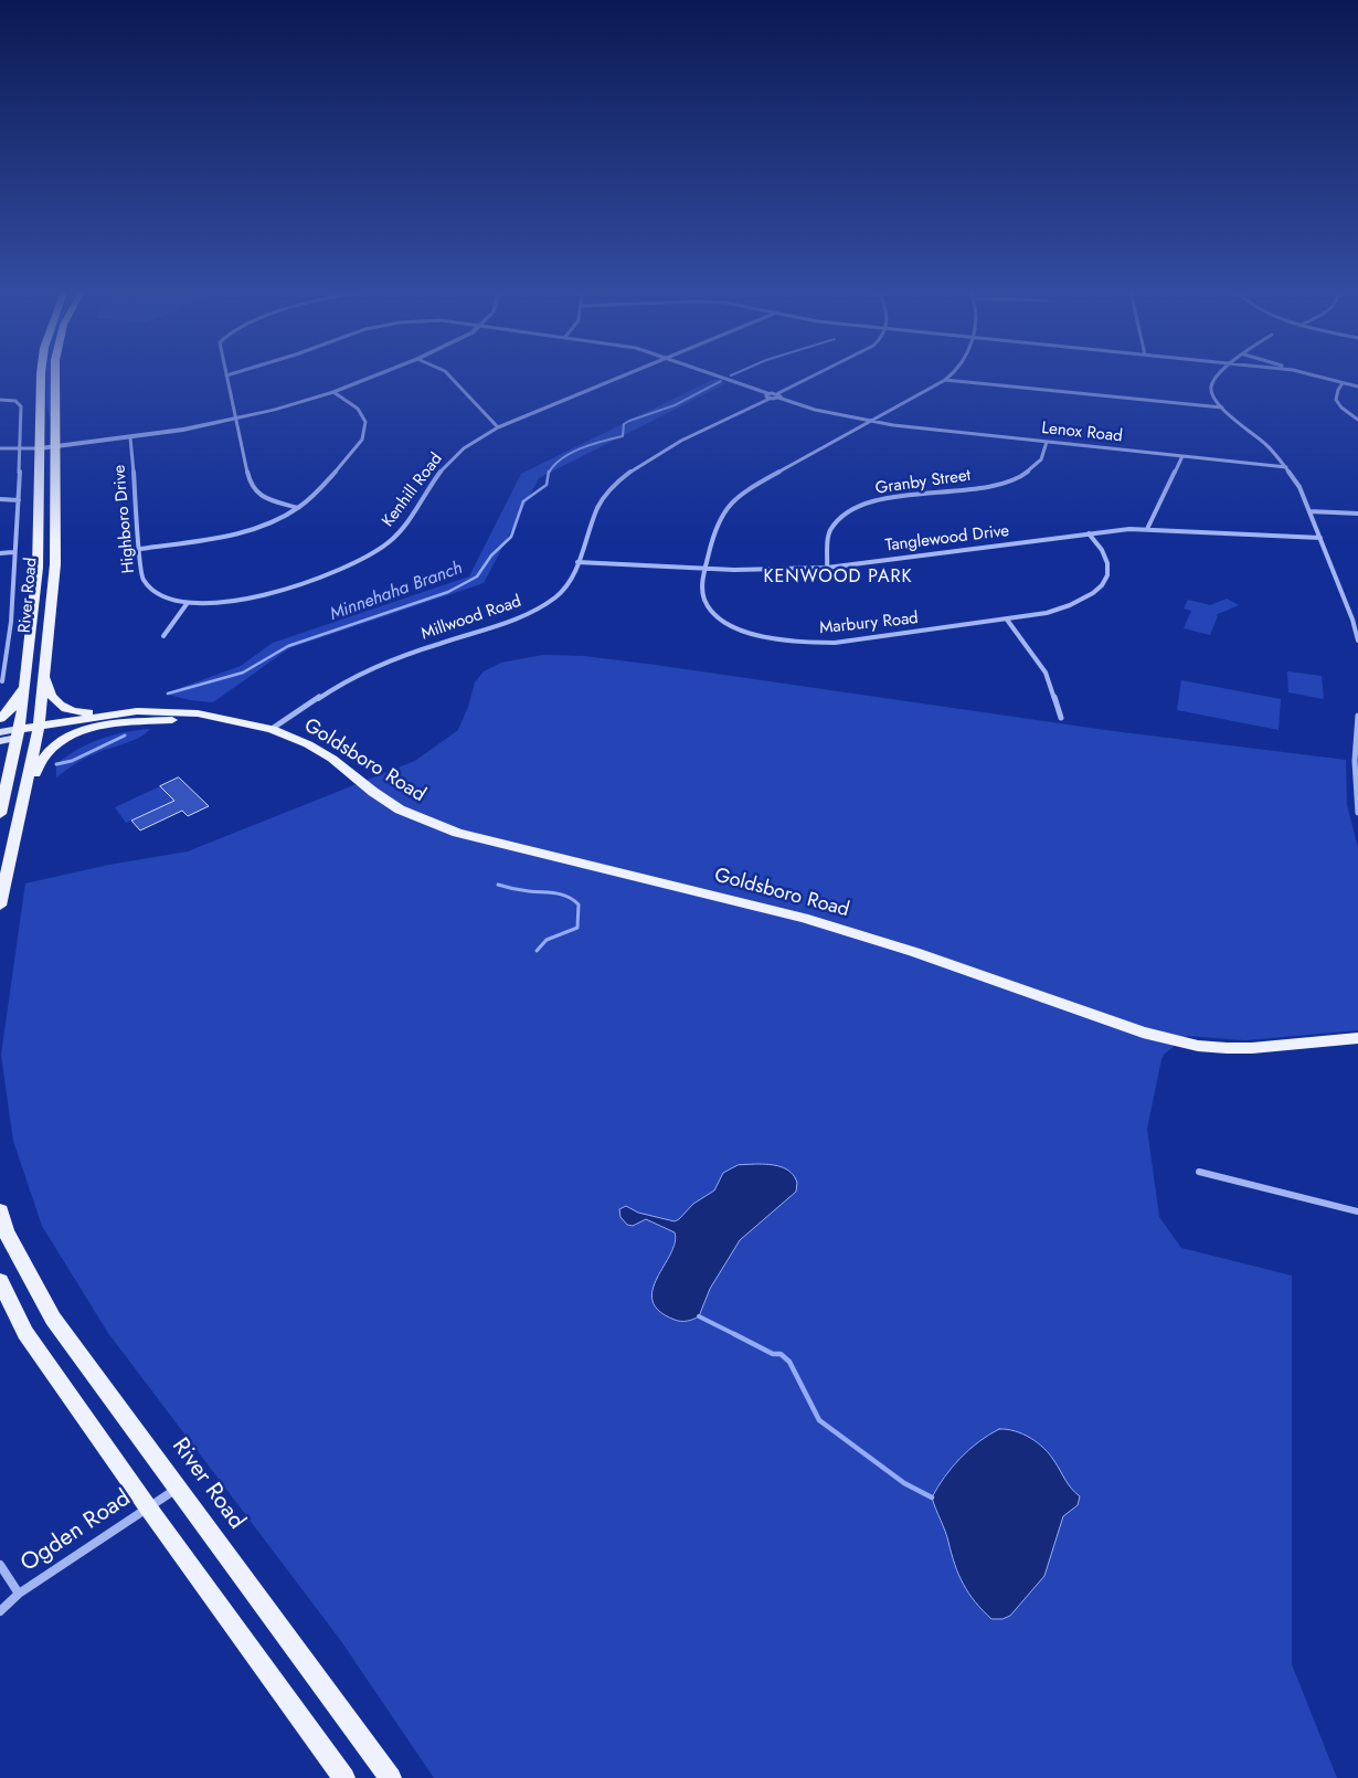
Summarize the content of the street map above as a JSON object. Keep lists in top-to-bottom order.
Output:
{
  "streets": {
    "main road": ["River Road", "Goldsboro Road"],
    "street": [
      "Lenox Road",
      "Granby Street",
      "Kenhill Road",
      "Highboro Drive",
      "Tanglewood Drive",
      "Millwood Road",
      "Marbury Road",
      "Ogden Road"
    ]
  },
  "crossings": [
    ["Lenox Road", "Granby Street"],
    ["Lenox Road", "Marbury Road"],
    ["Granby Street", "Tanglewood Drive"],
    ["Kenhill Road", "Highboro Drive"],
    ["Tanglewood Drive", "Millwood Road"],
    ["Tanglewood Drive", "Marbury Road"],
    ["River Road", "Goldsboro Road"],
    ["River Road", "Ogden Road"],
    ["Millwood Road", "Goldsboro Road"]
  ],
  "districts": ["KENWOOD PARK"],
  "water": ["Minnehaha Branch"]
}
